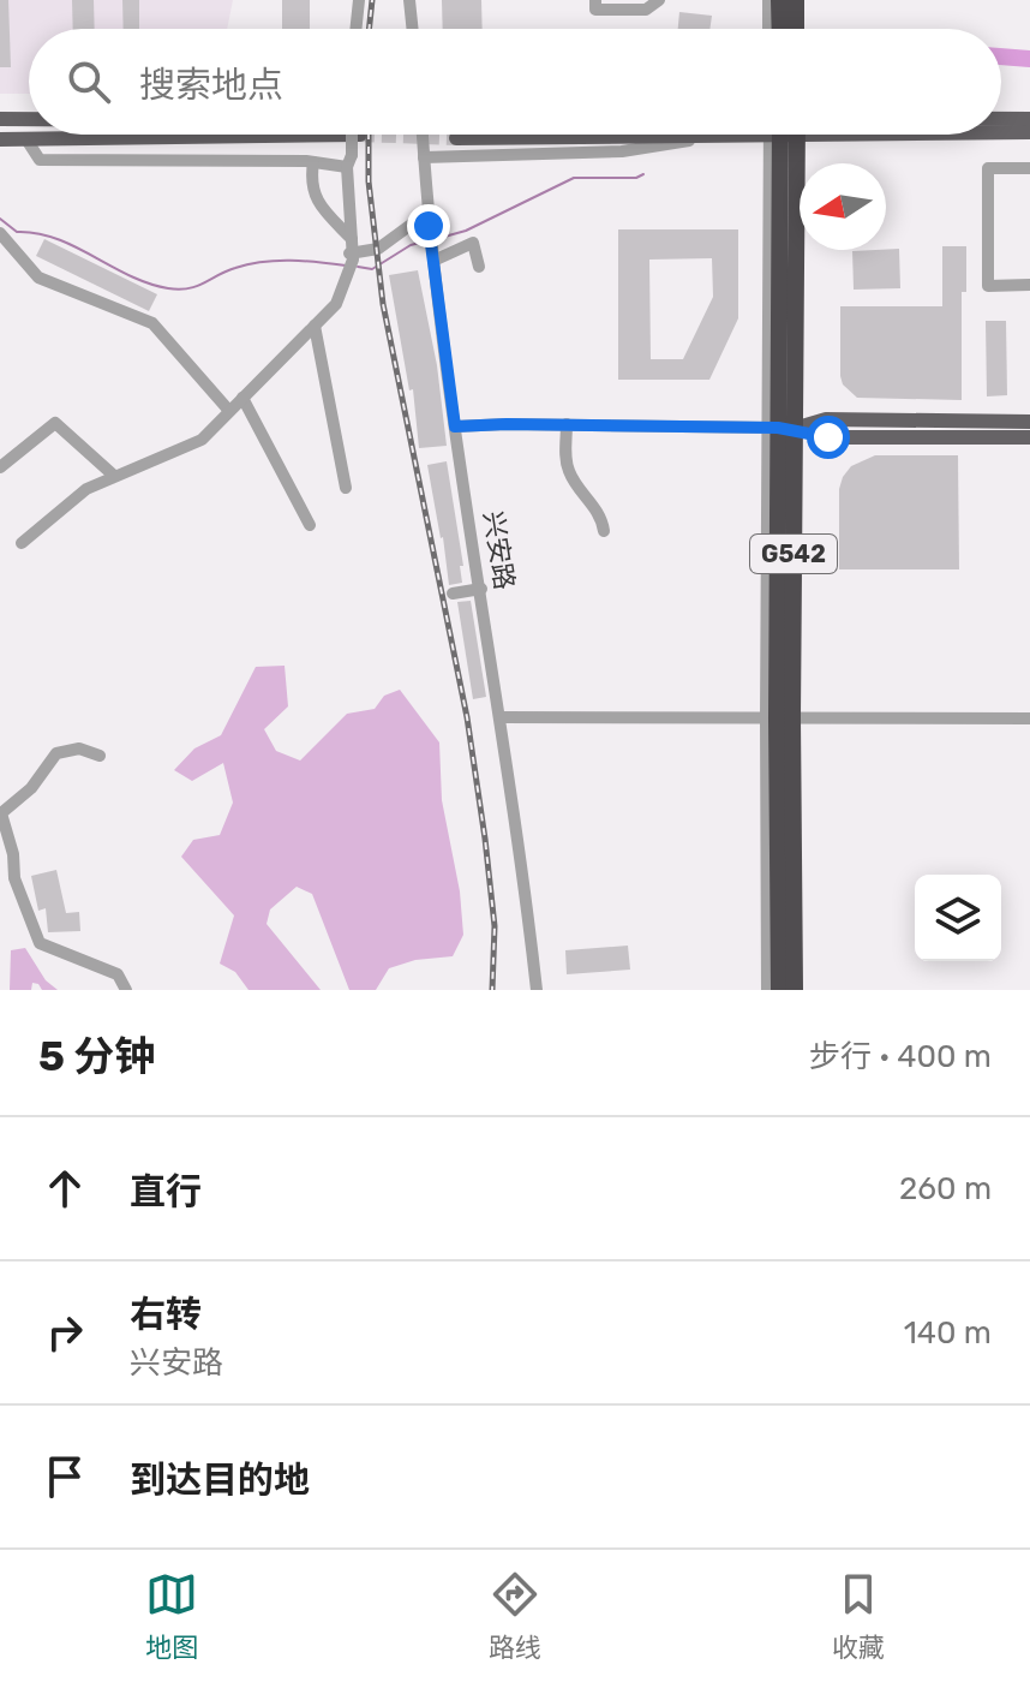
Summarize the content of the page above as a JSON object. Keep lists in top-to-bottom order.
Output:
{
  "streets": {
    "highway": ["G542"],
    "street": ["兴安路"]
  },
  "north": "left",
  "page": {
    "search": "搜索地点",
    "heading": ["5 分钟", "步行 · 400 m"],
    "list": [
      ["直行", "260 m"],
      ["右转", "兴安路", "140 m"],
      "到达目的地"
    ],
    "nav": ["地图", "路线", "收藏"]
  }
}
